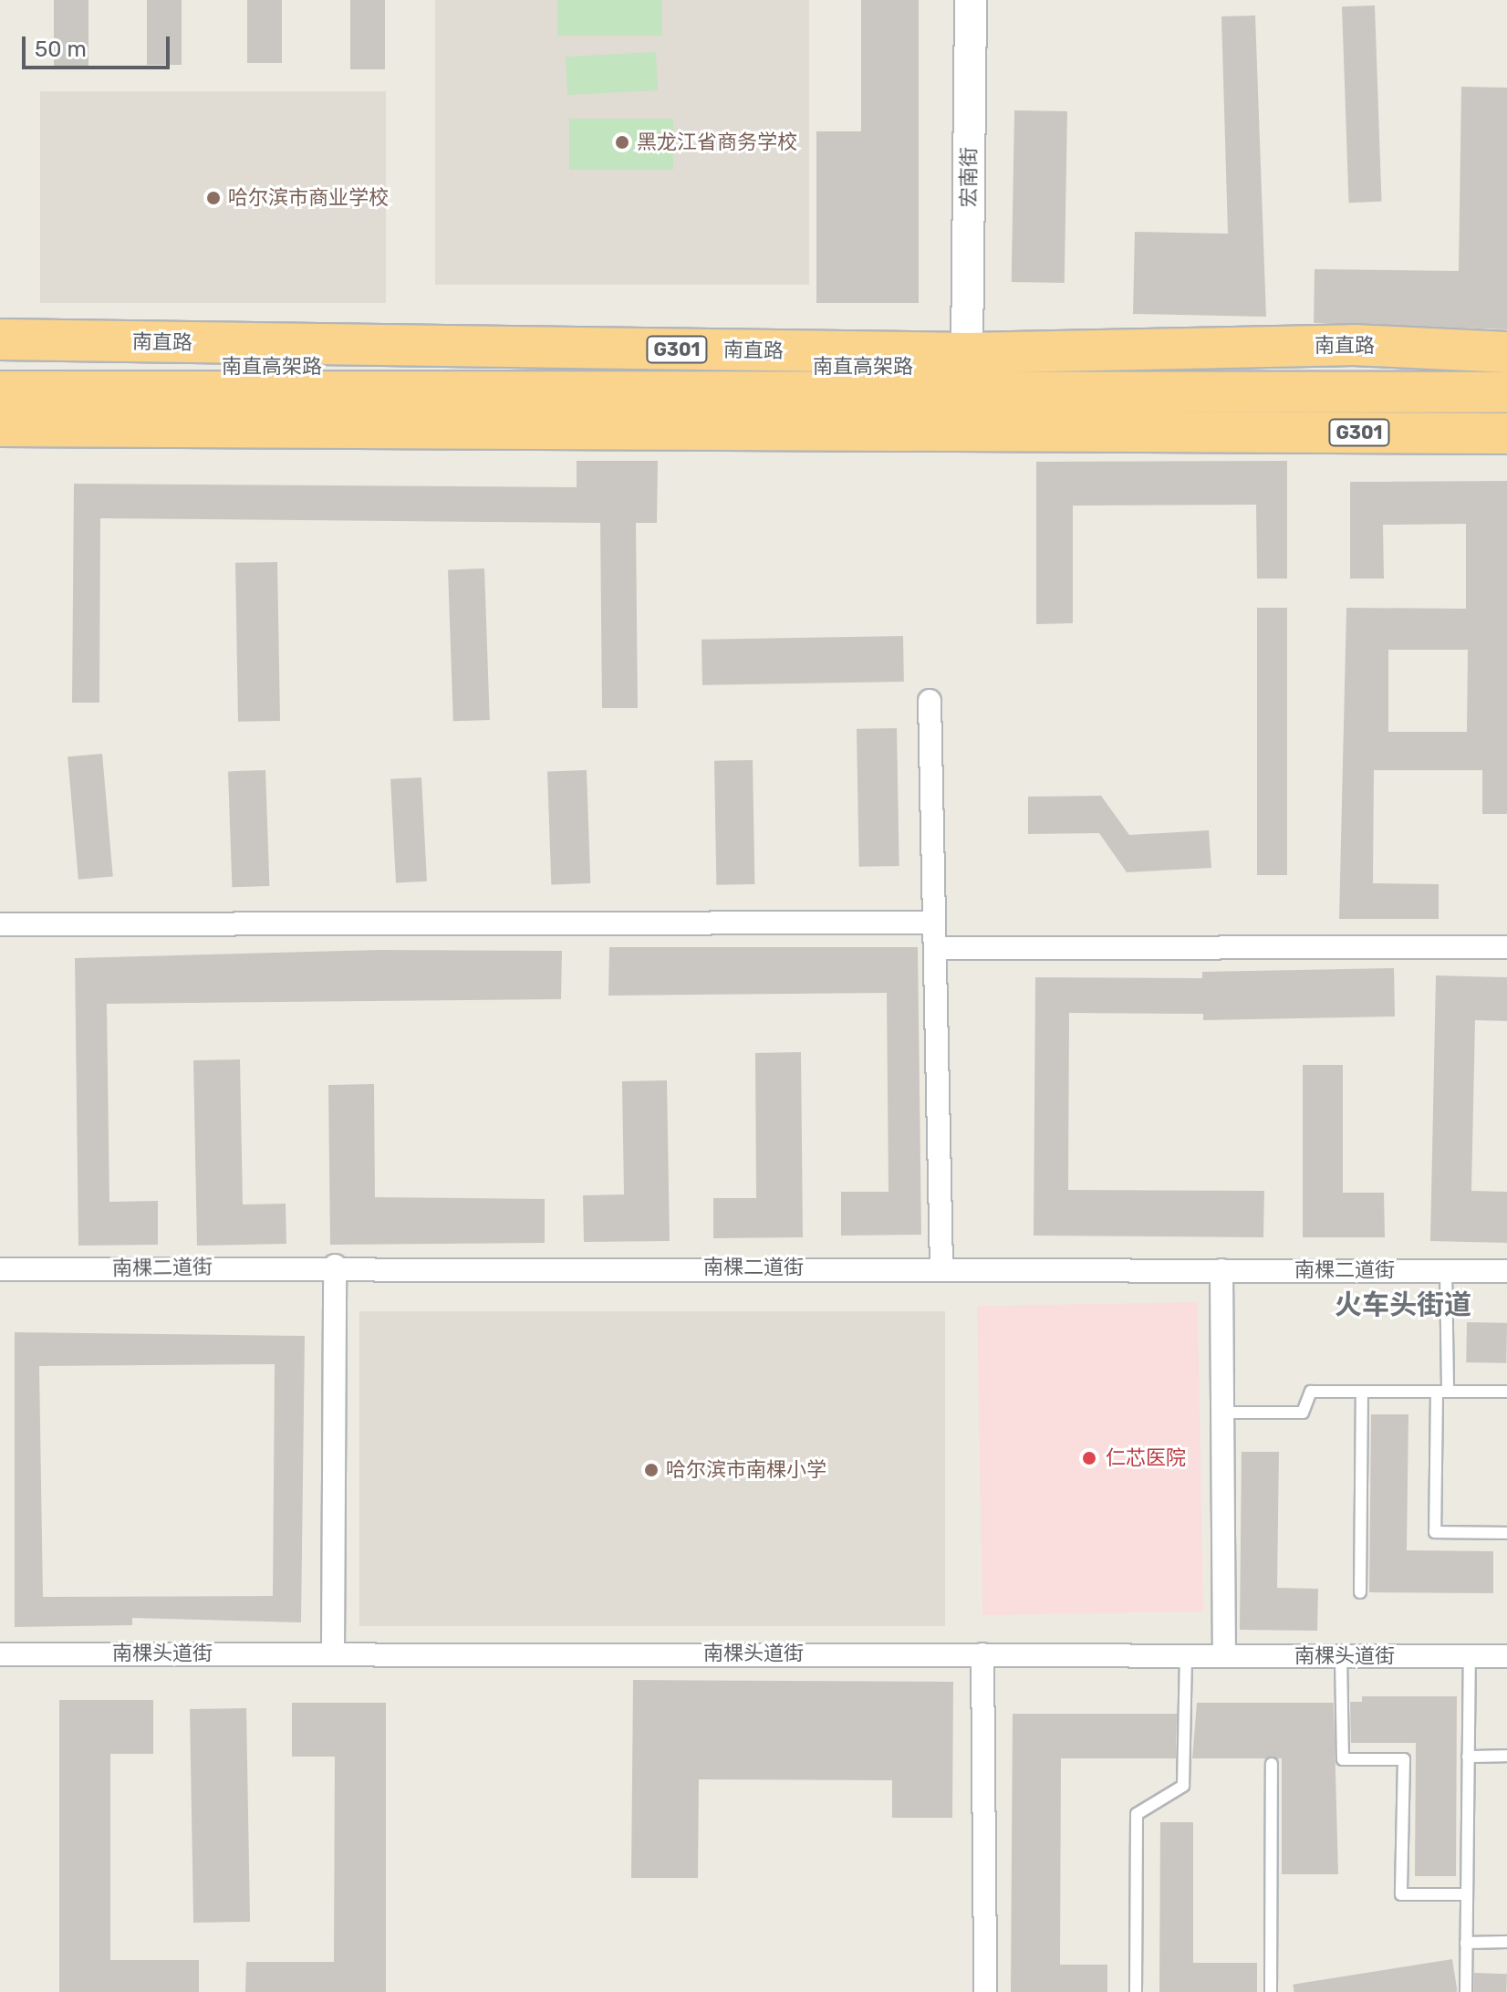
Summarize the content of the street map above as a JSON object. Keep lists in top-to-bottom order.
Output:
{
  "streets": {
    "highway": ["南直路", "G301", "南直高架路"],
    "street": ["宏南街", "南棵二道街", "南棵头道街"]
  },
  "crossings": [
    ["宏南街", "南直路"]
  ],
  "districts": ["火车头街道"],
  "places": [
    "黑龙江省商务学校",
    "哈尔滨市商业学校",
    "仁芯医院",
    "哈尔滨市南棵小学"
  ],
  "scale_bar": "50 m"
}
